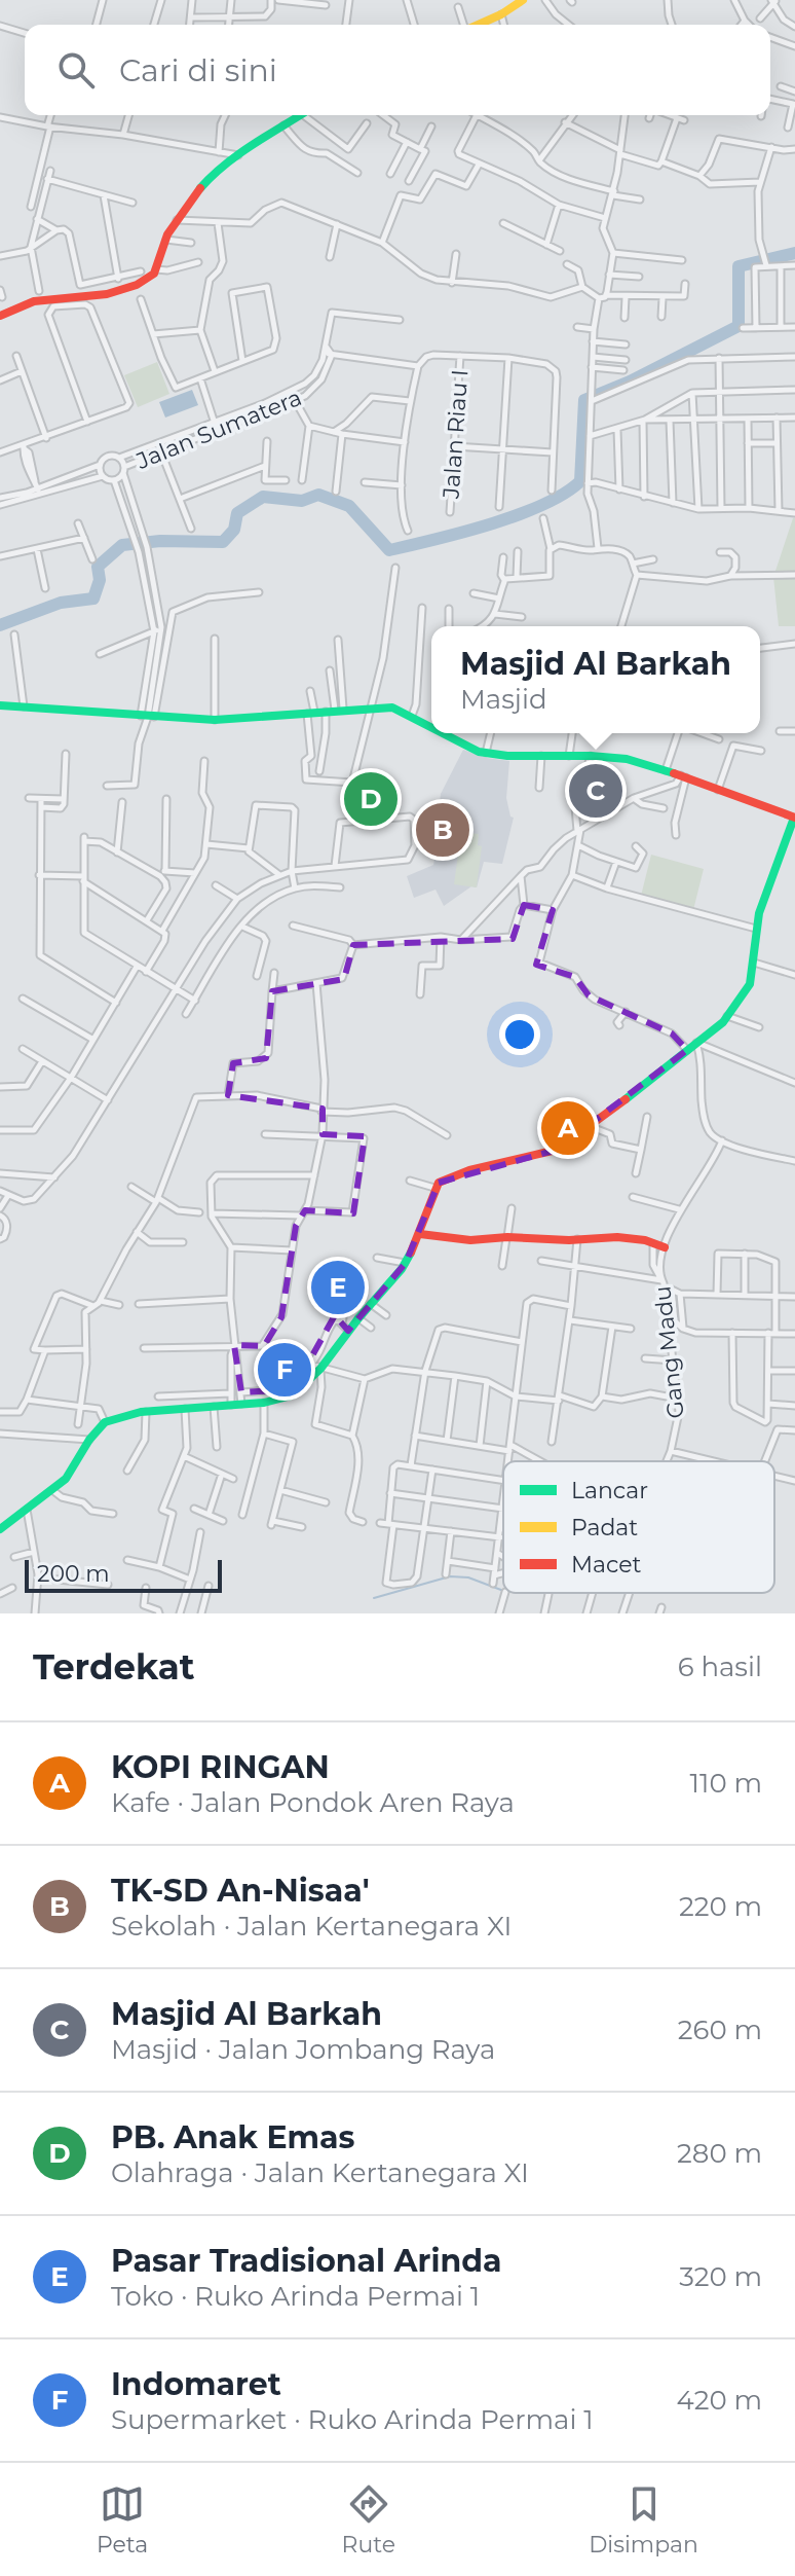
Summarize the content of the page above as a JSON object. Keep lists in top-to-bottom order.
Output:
{
  "streets": {
    "street": ["Jalan Sumatera", "Jalan Riau I", "Gang Madu"]
  },
  "legend": ["Lancar", "Padat", "Macet"],
  "scale_bar": "200 m",
  "page": {
    "search": "Cari di sini",
    "popup": ["Masjid Al Barkah", "Masjid"],
    "pins": [
      "C",
      "D",
      "B",
      "A",
      "E",
      "F"
    ],
    "scale": "200 m",
    "heading": ["Terdekat", "6 hasil"],
    "list": [
      {
        "mark": "A",
        "name": "KOPI RINGAN",
        "note": "Kafe · Jalan Pondok Aren Raya",
        "value": "110 m"
      },
      {
        "mark": "B",
        "name": "TK-SD An-Nisaa'",
        "note": "Sekolah · Jalan Kertanegara XI",
        "value": "220 m"
      },
      {
        "mark": "C",
        "name": "Masjid Al Barkah",
        "note": "Masjid · Jalan Jombang Raya",
        "value": "260 m"
      },
      {
        "mark": "D",
        "name": "PB. Anak Emas",
        "note": "Olahraga · Jalan Kertanegara XI",
        "value": "280 m"
      },
      {
        "mark": "E",
        "name": "Pasar Tradisional Arinda",
        "note": "Toko · Ruko Arinda Permai 1",
        "value": "320 m"
      },
      {
        "mark": "F",
        "name": "Indomaret",
        "note": "Supermarket · Ruko Arinda Permai 1",
        "value": "420 m"
      }
    ],
    "nav": ["Peta", "Rute", "Disimpan"]
  }
}
